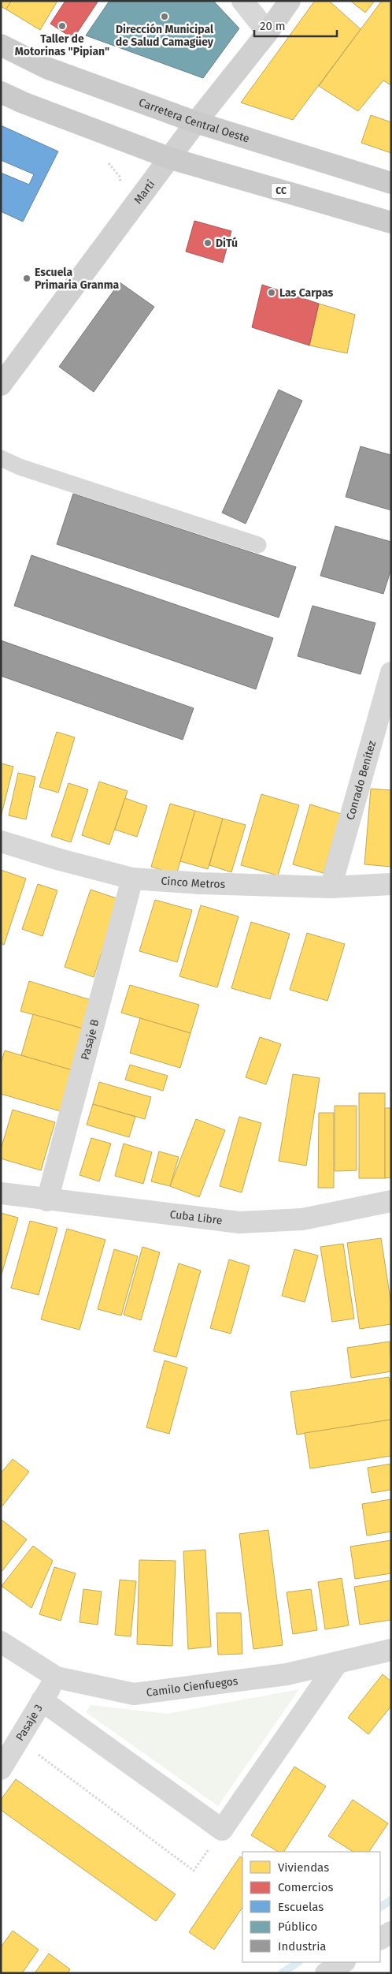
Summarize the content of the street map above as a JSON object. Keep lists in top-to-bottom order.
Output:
{
  "streets": {
    "main road": ["Carretera Central Oeste", "CC"],
    "street": [
      "Martí",
      "Conrado Benítez",
      "Cinco Metros",
      "Pasaje B",
      "Cuba Libre",
      "Camilo Cienfuegos",
      "Pasaje 3"
    ]
  },
  "crossings": [
    ["Carretera Central Oeste", "Martí"],
    ["CC", "Martí"],
    ["Conrado Benítez", "Cinco Metros"],
    ["Cinco Metros", "Pasaje B"],
    ["Pasaje B", "Cuba Libre"],
    ["Camilo Cienfuegos", "Pasaje 3"]
  ],
  "places": [
    "Dirección Municipal de Salud Camagüey",
    "Taller de Motorinas \"Pipian\"",
    "DiTú",
    "Escuela Primaria Granma",
    "Las Carpas"
  ],
  "legend": [
    "Viviendas",
    "Comercios",
    "Escuelas",
    "Público",
    "Industria"
  ],
  "scale_bar": "20 m"
}
